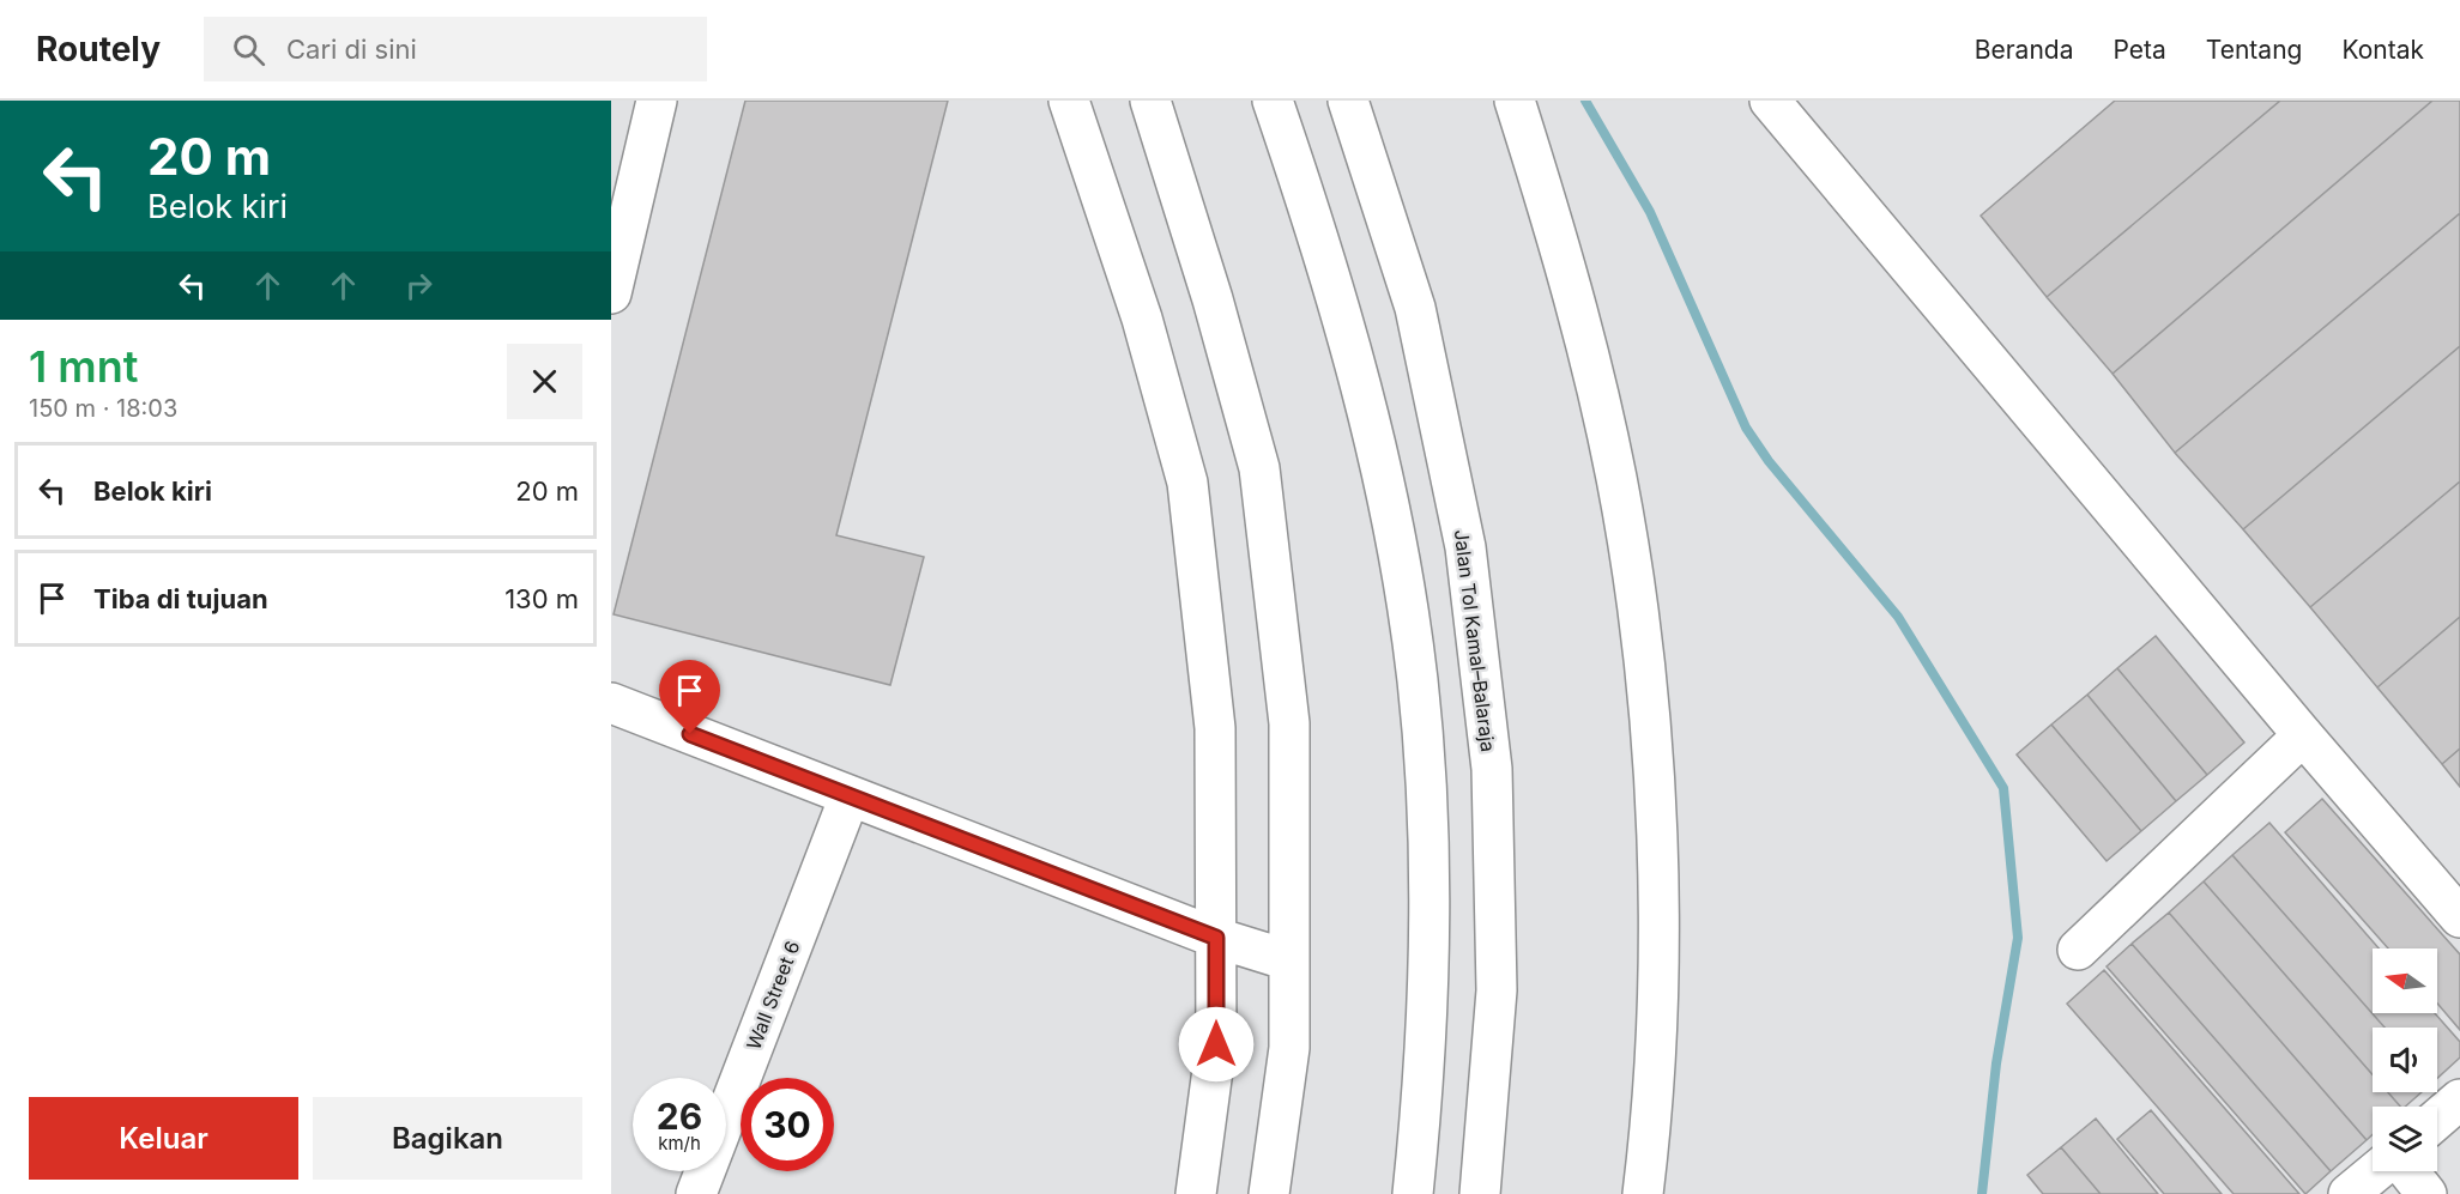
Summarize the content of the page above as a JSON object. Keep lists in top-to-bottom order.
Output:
{
  "streets": {
    "main road": ["Jalan Tol Kamal–Balaraja", "Wall Street 6"]
  },
  "north": "left",
  "page": {
    "header": "Routely",
    "search": "Cari di sini",
    "nav": [
      "Beranda",
      "Peta",
      "Tentang",
      "Kontak"
    ],
    "turn": ["20 m", "Belok kiri"],
    "heading": ["1 mnt", "150 m · 18:03"],
    "list": [
      {
        "name": "Belok kiri",
        "value": "20 m"
      },
      {
        "name": "Tiba di tujuan",
        "value": "130 m"
      }
    ],
    "speed": "26 km/h",
    "limit": "30",
    "buttons": ["Keluar", "Bagikan"]
  }
}
